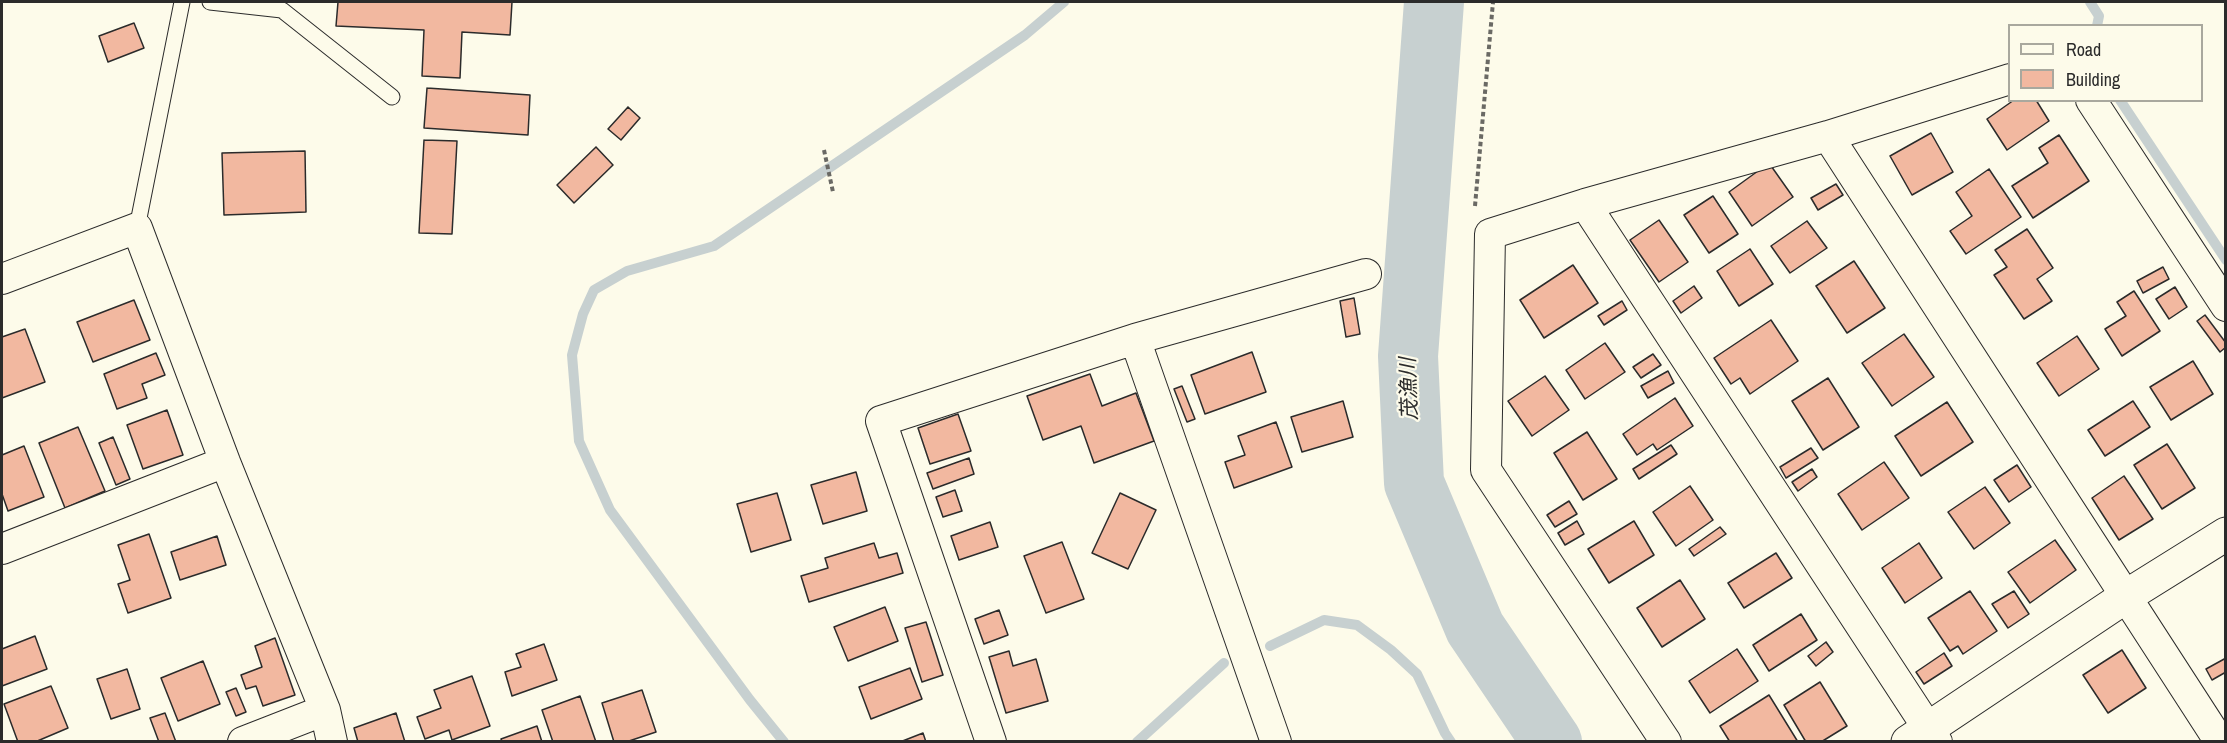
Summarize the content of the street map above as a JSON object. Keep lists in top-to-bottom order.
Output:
{
  "water": ["茂漁川"],
  "legend": ["Road", "Building"]
}
